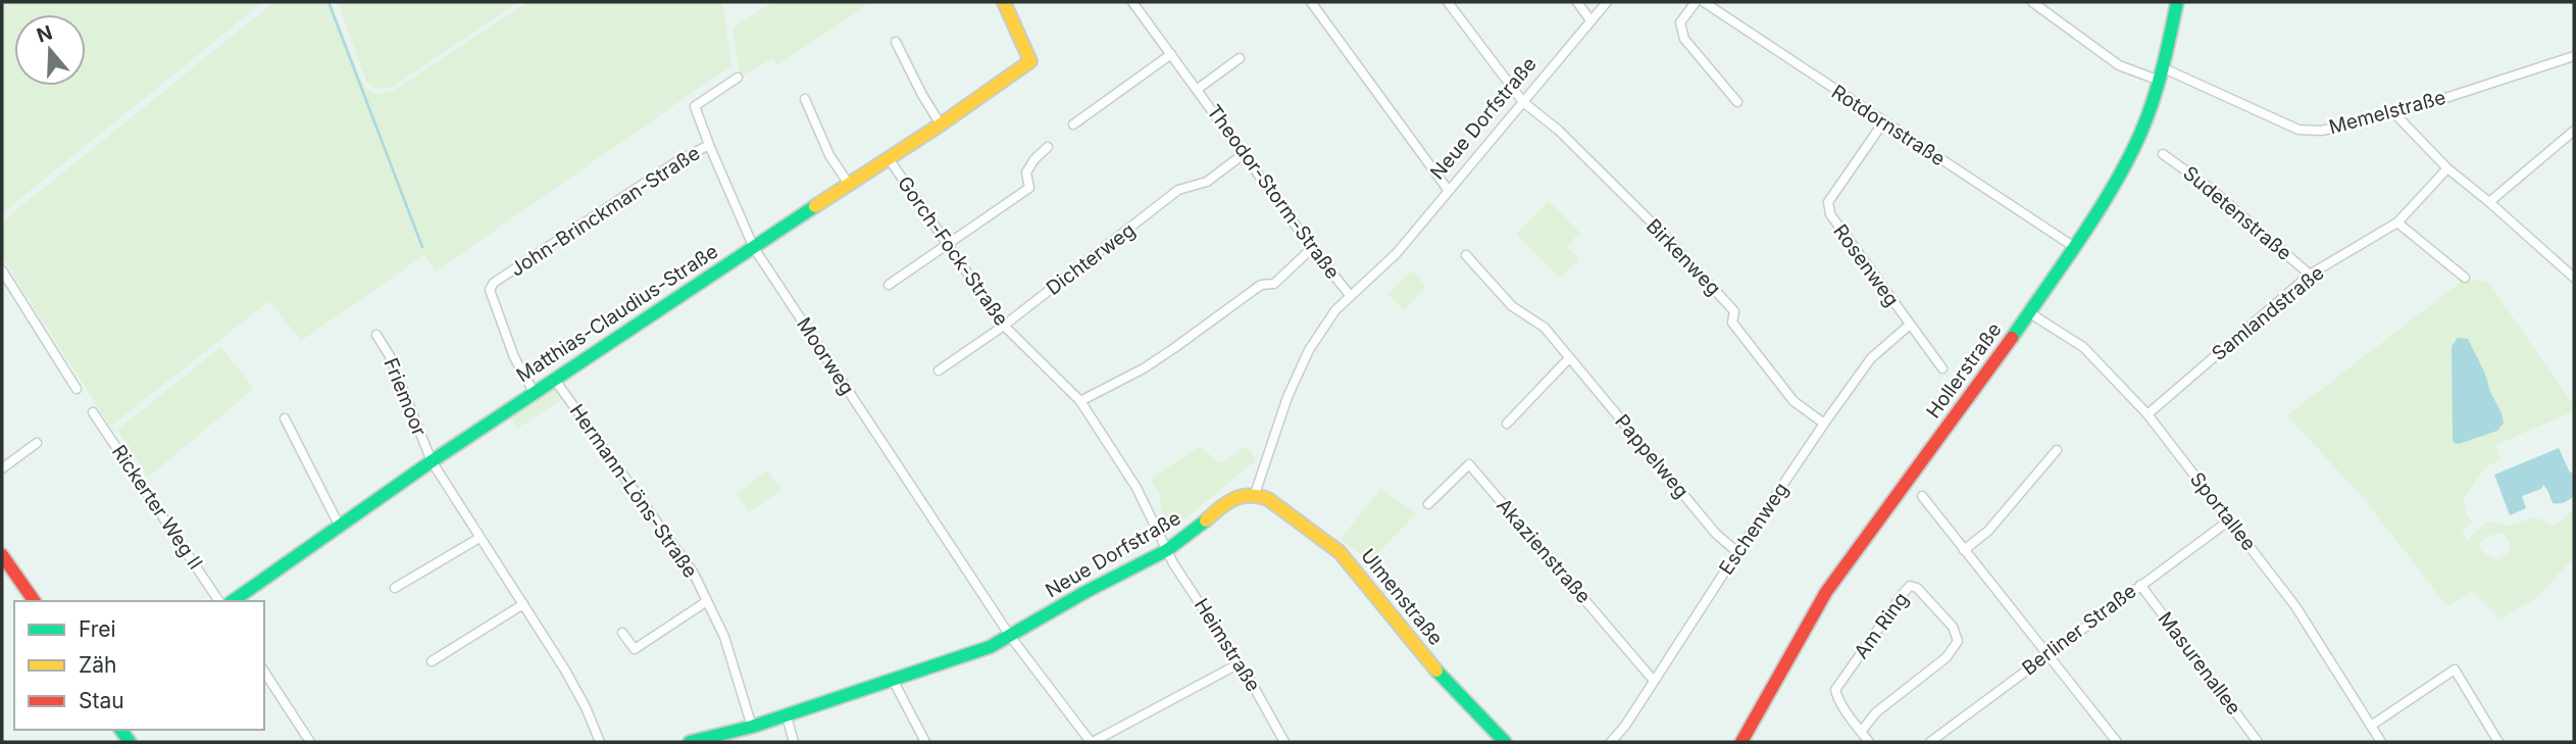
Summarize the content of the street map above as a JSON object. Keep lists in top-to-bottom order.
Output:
{
  "streets": {
    "street": [
      "Memelstraße",
      "Neue Dorfstraße",
      "Rotdornstraße",
      "Theodor-Storm-Straße",
      "John-Brinckman-Straße",
      "Sudetenstraße",
      "Gorch-Fock-Straße",
      "Birkenweg",
      "Dichterweg",
      "Rosenweg",
      "Matthias-Claudius-Straße",
      "Samlandstraße",
      "Moorweg",
      "Hollerstraße",
      "Friemoor",
      "Pappelweg",
      "Hermann-Löns-Straße",
      "Rickerter Weg II",
      "Sportallee",
      "Eschenweg",
      "Akazienstraße",
      "Ulmenstraße",
      "Am Ring",
      "Berliner Straße",
      "Heimstraße",
      "Masurenallee"
    ]
  },
  "crossings": [
    ["Memelstraße", "Hollerstraße"],
    ["Neue Dorfstraße", "Theodor-Storm-Straße"],
    ["Neue Dorfstraße", "Gorch-Fock-Straße"],
    ["Neue Dorfstraße", "Birkenweg"],
    ["Neue Dorfstraße", "Moorweg"],
    ["Neue Dorfstraße", "Hermann-Löns-Straße"],
    ["Neue Dorfstraße", "Ulmenstraße"],
    ["Neue Dorfstraße", "Heimstraße"],
    ["Rotdornstraße", "Rosenweg"],
    ["Rotdornstraße", "Hollerstraße"],
    ["Theodor-Storm-Straße", "Dichterweg"],
    ["John-Brinckman-Straße", "Matthias-Claudius-Straße"],
    ["John-Brinckman-Straße", "Moorweg"],
    ["Sudetenstraße", "Samlandstraße"],
    ["Gorch-Fock-Straße", "Dichterweg"],
    ["Gorch-Fock-Straße", "Matthias-Claudius-Straße"],
    ["Gorch-Fock-Straße", "Heimstraße"],
    ["Birkenweg", "Eschenweg"],
    ["Rosenweg", "Eschenweg"],
    ["Matthias-Claudius-Straße", "Moorweg"],
    ["Matthias-Claudius-Straße", "Friemoor"],
    ["Matthias-Claudius-Straße", "Hermann-Löns-Straße"],
    ["Samlandstraße", "Sportallee"],
    ["Hollerstraße", "Sportallee"],
    ["Pappelweg", "Eschenweg"],
    ["Sportallee", "Berliner Straße"],
    ["Eschenweg", "Akazienstraße"],
    ["Berliner Straße", "Masurenallee"]
  ],
  "legend": ["Frei", "Zäh", "Stau"],
  "north": "top"
}
